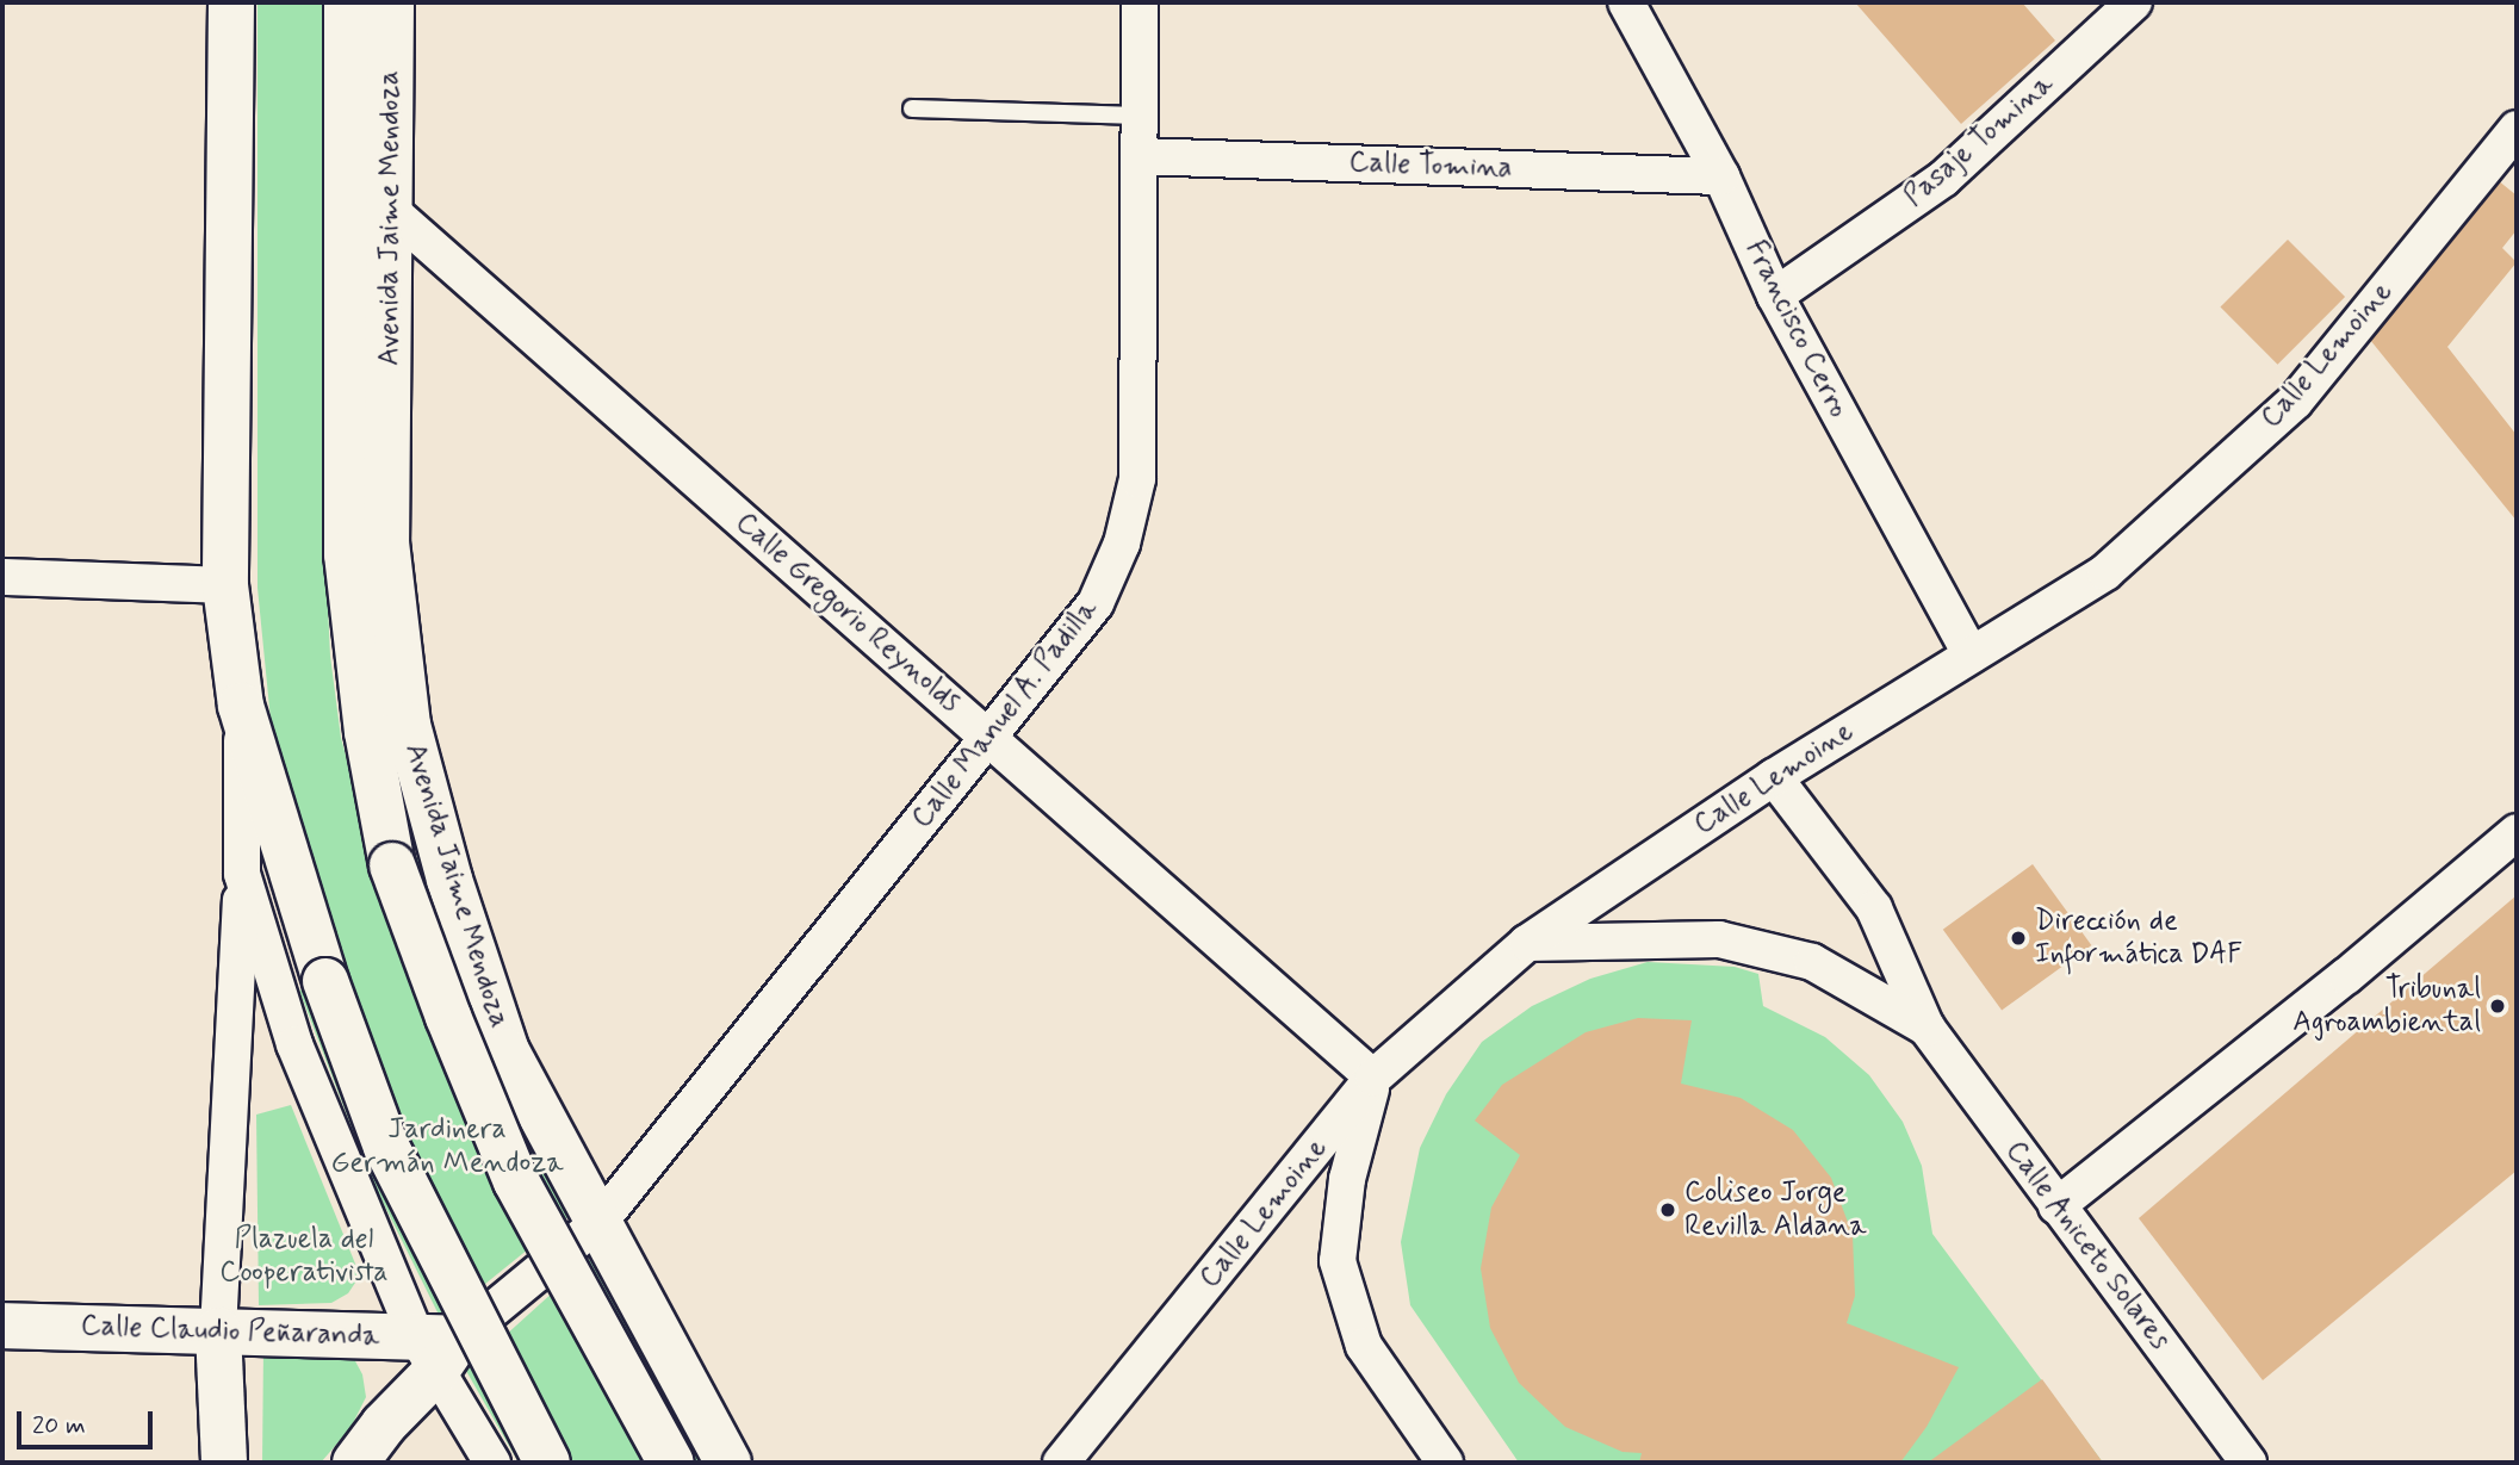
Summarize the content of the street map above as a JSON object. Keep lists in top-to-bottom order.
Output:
{
  "streets": {
    "main road": ["Avenida Jaime Mendoza", "Calle Claudio Peñaranda"],
    "street": [
      "Pasaje Tomina",
      "Calle Tomina",
      "Francisco Cerro",
      "Calle Lemoine",
      "Calle Gregorio Reynolds",
      "Calle Manuel A. Padilla",
      "Calle Aniceto Solares"
    ]
  },
  "crossings": [
    ["Pasaje Tomina", "Francisco Cerro"],
    ["Calle Tomina", "Francisco Cerro"],
    ["Calle Tomina", "Calle Manuel A. Padilla"],
    ["Avenida Jaime Mendoza", "Calle Gregorio Reynolds"],
    ["Avenida Jaime Mendoza", "Calle Manuel A. Padilla"],
    ["Francisco Cerro", "Calle Lemoine"],
    ["Calle Lemoine", "Calle Gregorio Reynolds"],
    ["Calle Lemoine", "Calle Aniceto Solares"],
    ["Calle Gregorio Reynolds", "Calle Manuel A. Padilla"],
    ["Calle Manuel A. Padilla", "Calle Claudio Peñaranda"]
  ],
  "parks": ["Jardinera Germán Mendoza", "Plazuela del Cooperativista"],
  "places": ["Dirección de Informática DAF", "Tribunal Agroambiental", "Coliseo Jorge Revilla Aldana"],
  "scale_bar": "20 m"
}
